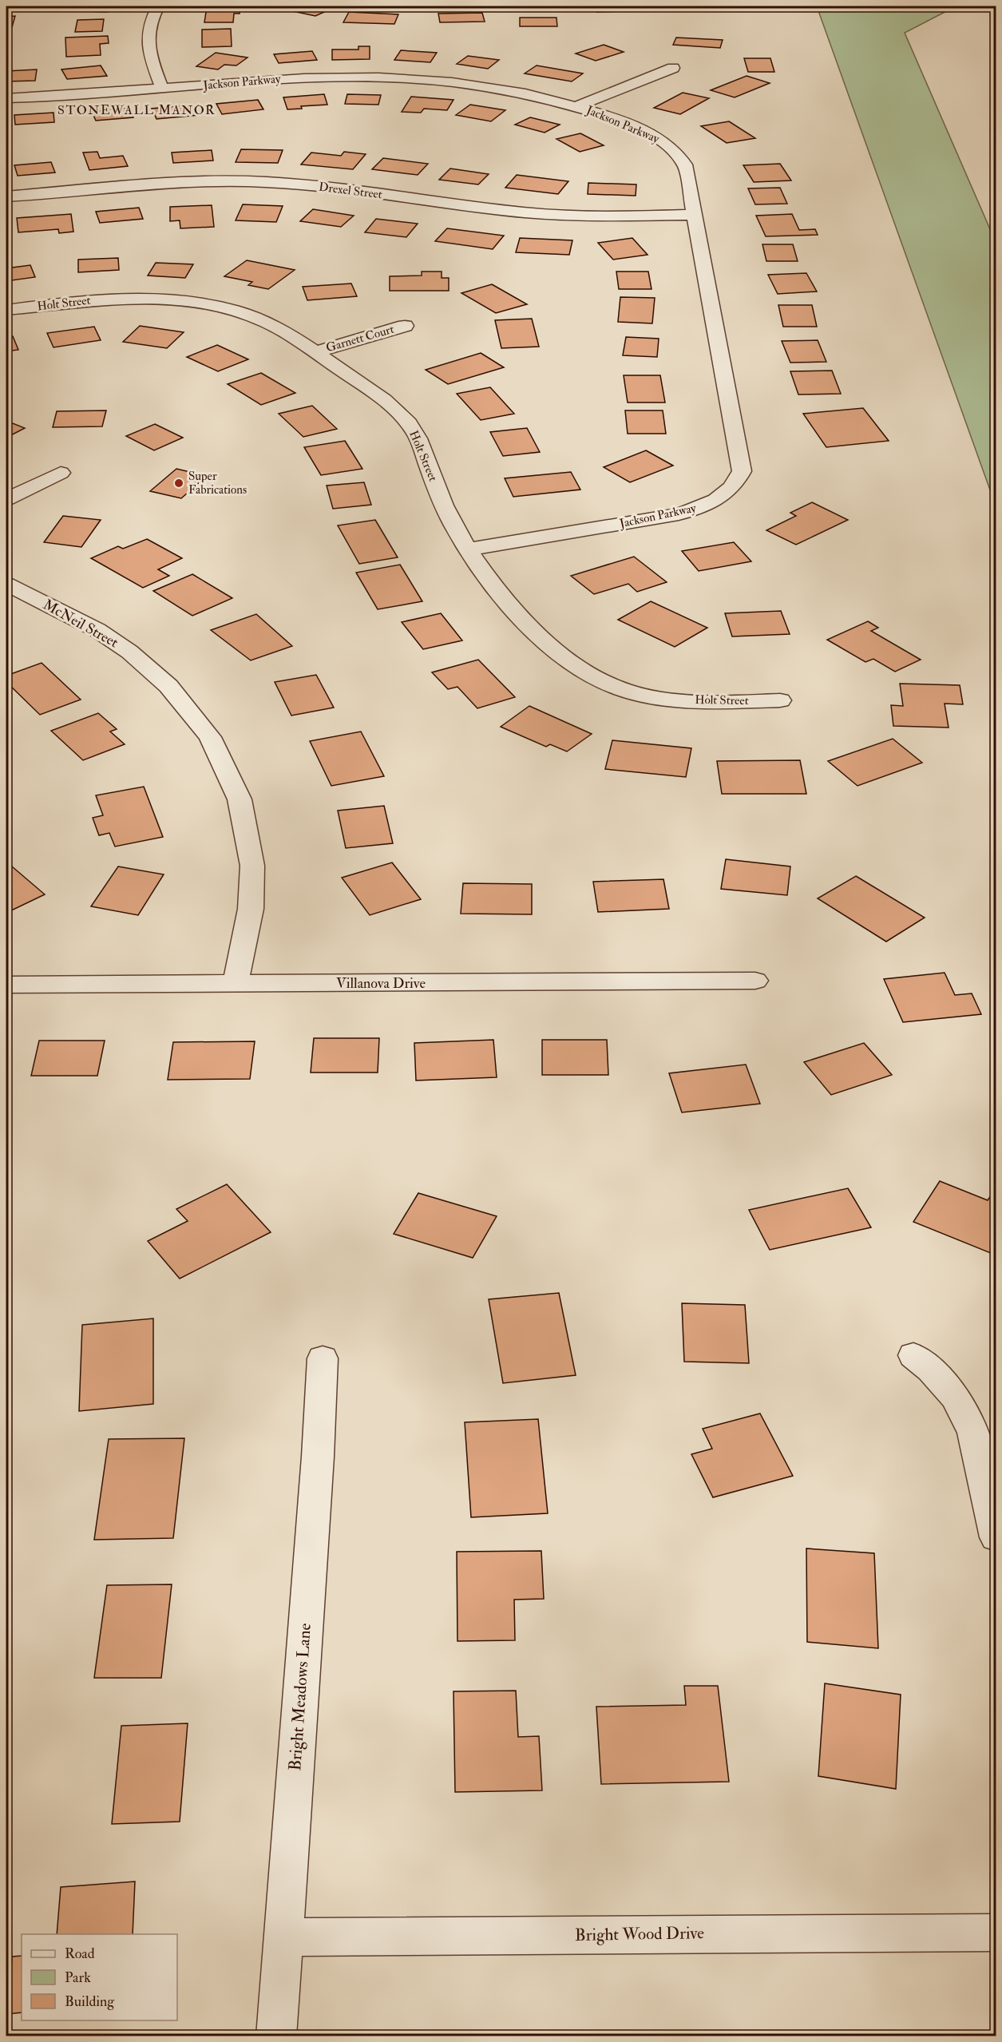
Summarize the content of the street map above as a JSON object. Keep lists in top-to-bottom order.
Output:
{
  "streets": {
    "street": [
      "Jackson Parkway",
      "Drexel Street",
      "Holt Street",
      "Garnett Court",
      "McNeil Street",
      "Villanova Drive",
      "Bright Meadows Lane",
      "Bright Wood Drive"
    ]
  },
  "crossings": [
    ["Jackson Parkway", "Drexel Street"],
    ["Jackson Parkway", "Holt Street"],
    ["Holt Street", "Garnett Court"],
    ["McNeil Street", "Villanova Drive"],
    ["Bright Meadows Lane", "Bright Wood Drive"]
  ],
  "districts": ["STONEWALL MANOR"],
  "places": ["Super Fabrications"],
  "legend": ["Road", "Park", "Building"]
}
